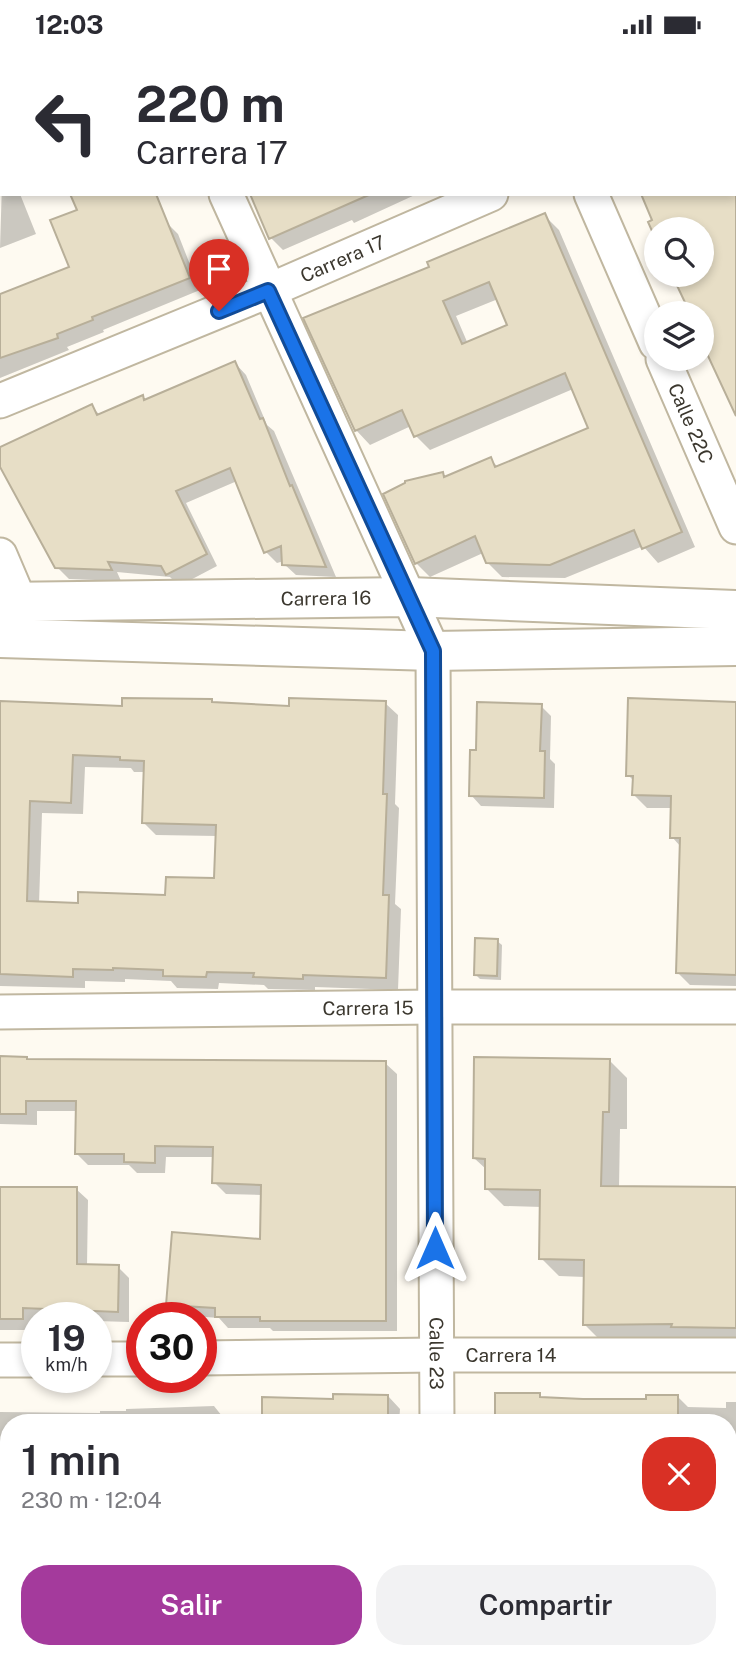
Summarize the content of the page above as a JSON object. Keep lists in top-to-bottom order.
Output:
{
  "streets": {
    "street": [
      "Carrera 17",
      "Calle 22C",
      "Carrera 16",
      "Carrera 15",
      "Calle 23",
      "Carrera 14"
    ]
  },
  "crossings": [
    ["Carrera 17", "Calle 23"],
    ["Carrera 16", "Calle 23"],
    ["Carrera 15", "Calle 23"],
    ["Calle 23", "Carrera 14"]
  ],
  "page": {
    "status": "12:03",
    "turn": ["220 m", "Carrera 17"],
    "speed": "19 km/h",
    "limit": "30",
    "heading": ["1 min", "230 m · 12:04"],
    "buttons": ["Salir", "Compartir"]
  }
}
